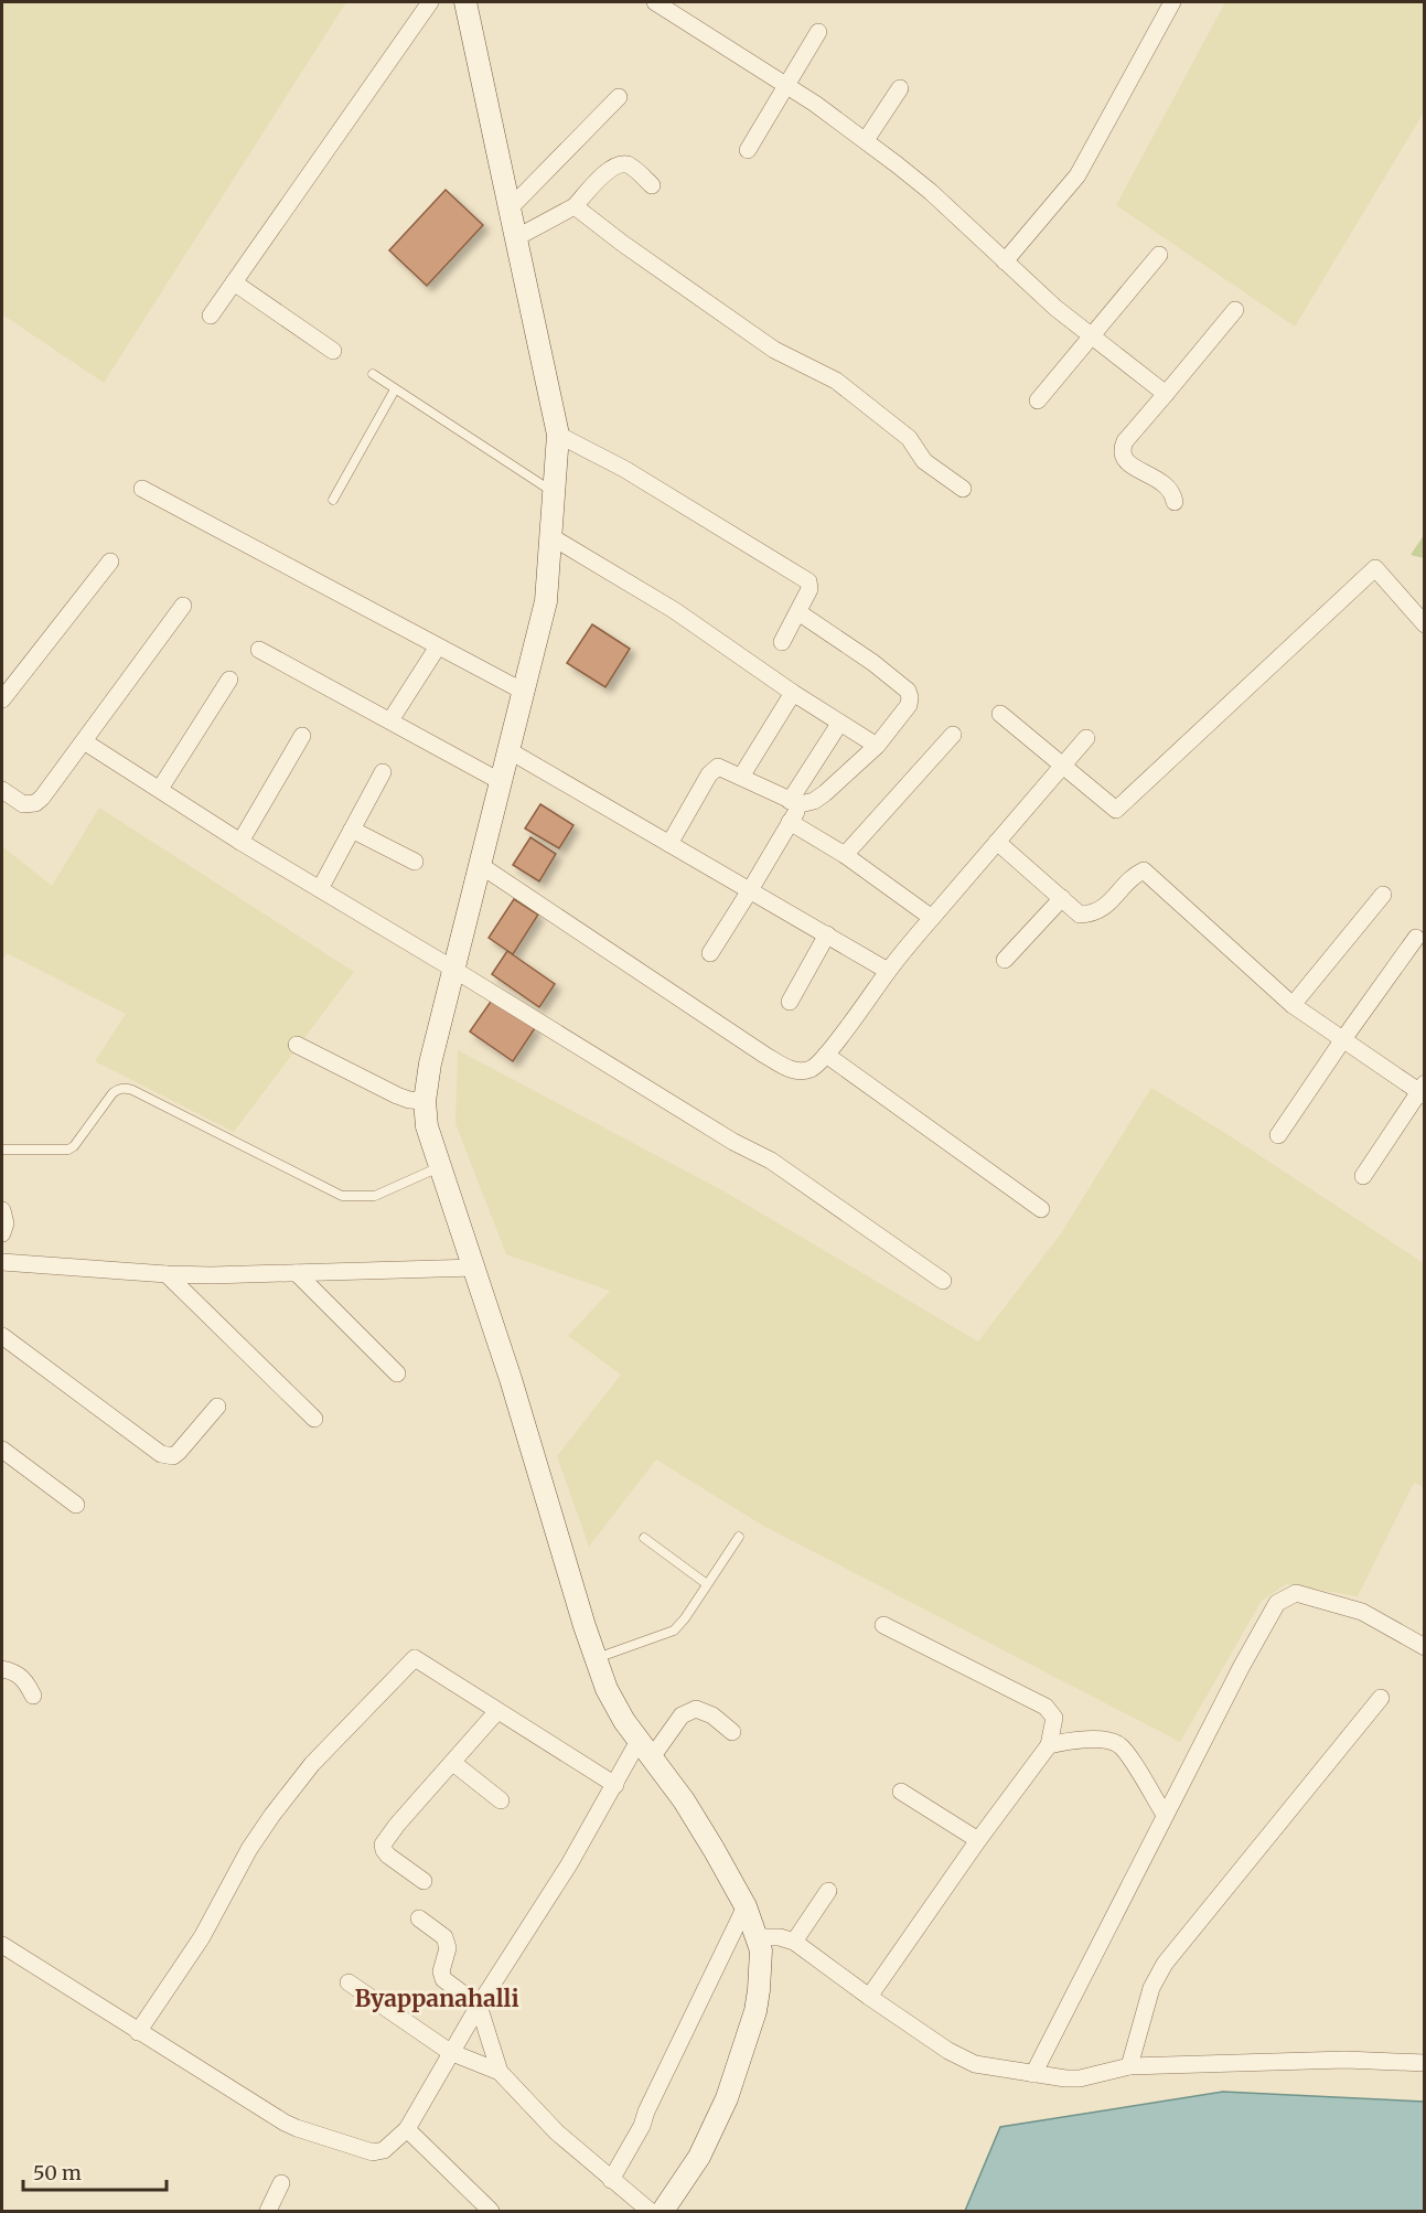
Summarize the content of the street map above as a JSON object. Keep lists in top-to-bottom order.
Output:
{
  "districts": ["Byappanahalli"],
  "scale_bar": "50 m"
}
